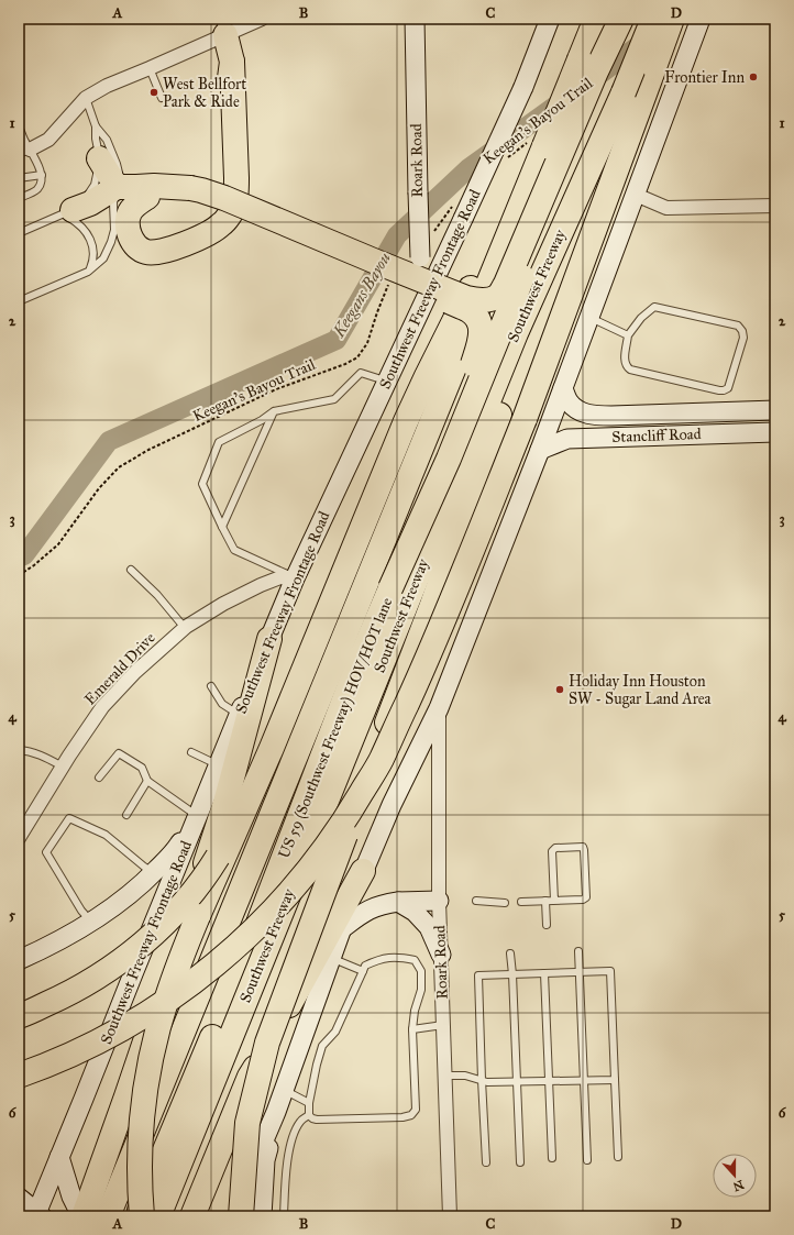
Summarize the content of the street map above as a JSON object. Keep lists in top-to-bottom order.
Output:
{
  "streets": {
    "highway": ["Southwest Freeway", "US 59 (Southwest Freeway) HOV/HOT lane"],
    "main road": ["Roark Road", "Southwest Freeway Frontage Road", "Stancliff Road"],
    "street": ["Emerald Drive"],
    "path": ["Keegan's Bayou Trail"]
  },
  "crossings": [
    ["Roark Road", "Southwest Freeway Frontage Road"],
    ["Southwest Freeway", "US 59 (Southwest Freeway) HOV/HOT lane"],
    ["Southwest Freeway Frontage Road", "Emerald Drive"]
  ],
  "water": ["Keegans Bayou"],
  "places": ["Frontier Inn", "West Bellfort Park & Ride", "Holiday Inn Houston SW - Sugar Land Area"],
  "north": "bottom",
  "grid": {
    "columns": [
      "A",
      "B",
      "C",
      "D"
    ],
    "rows": [
      "1",
      "2",
      "3",
      "4",
      "5",
      "6"
    ]
  }
}
